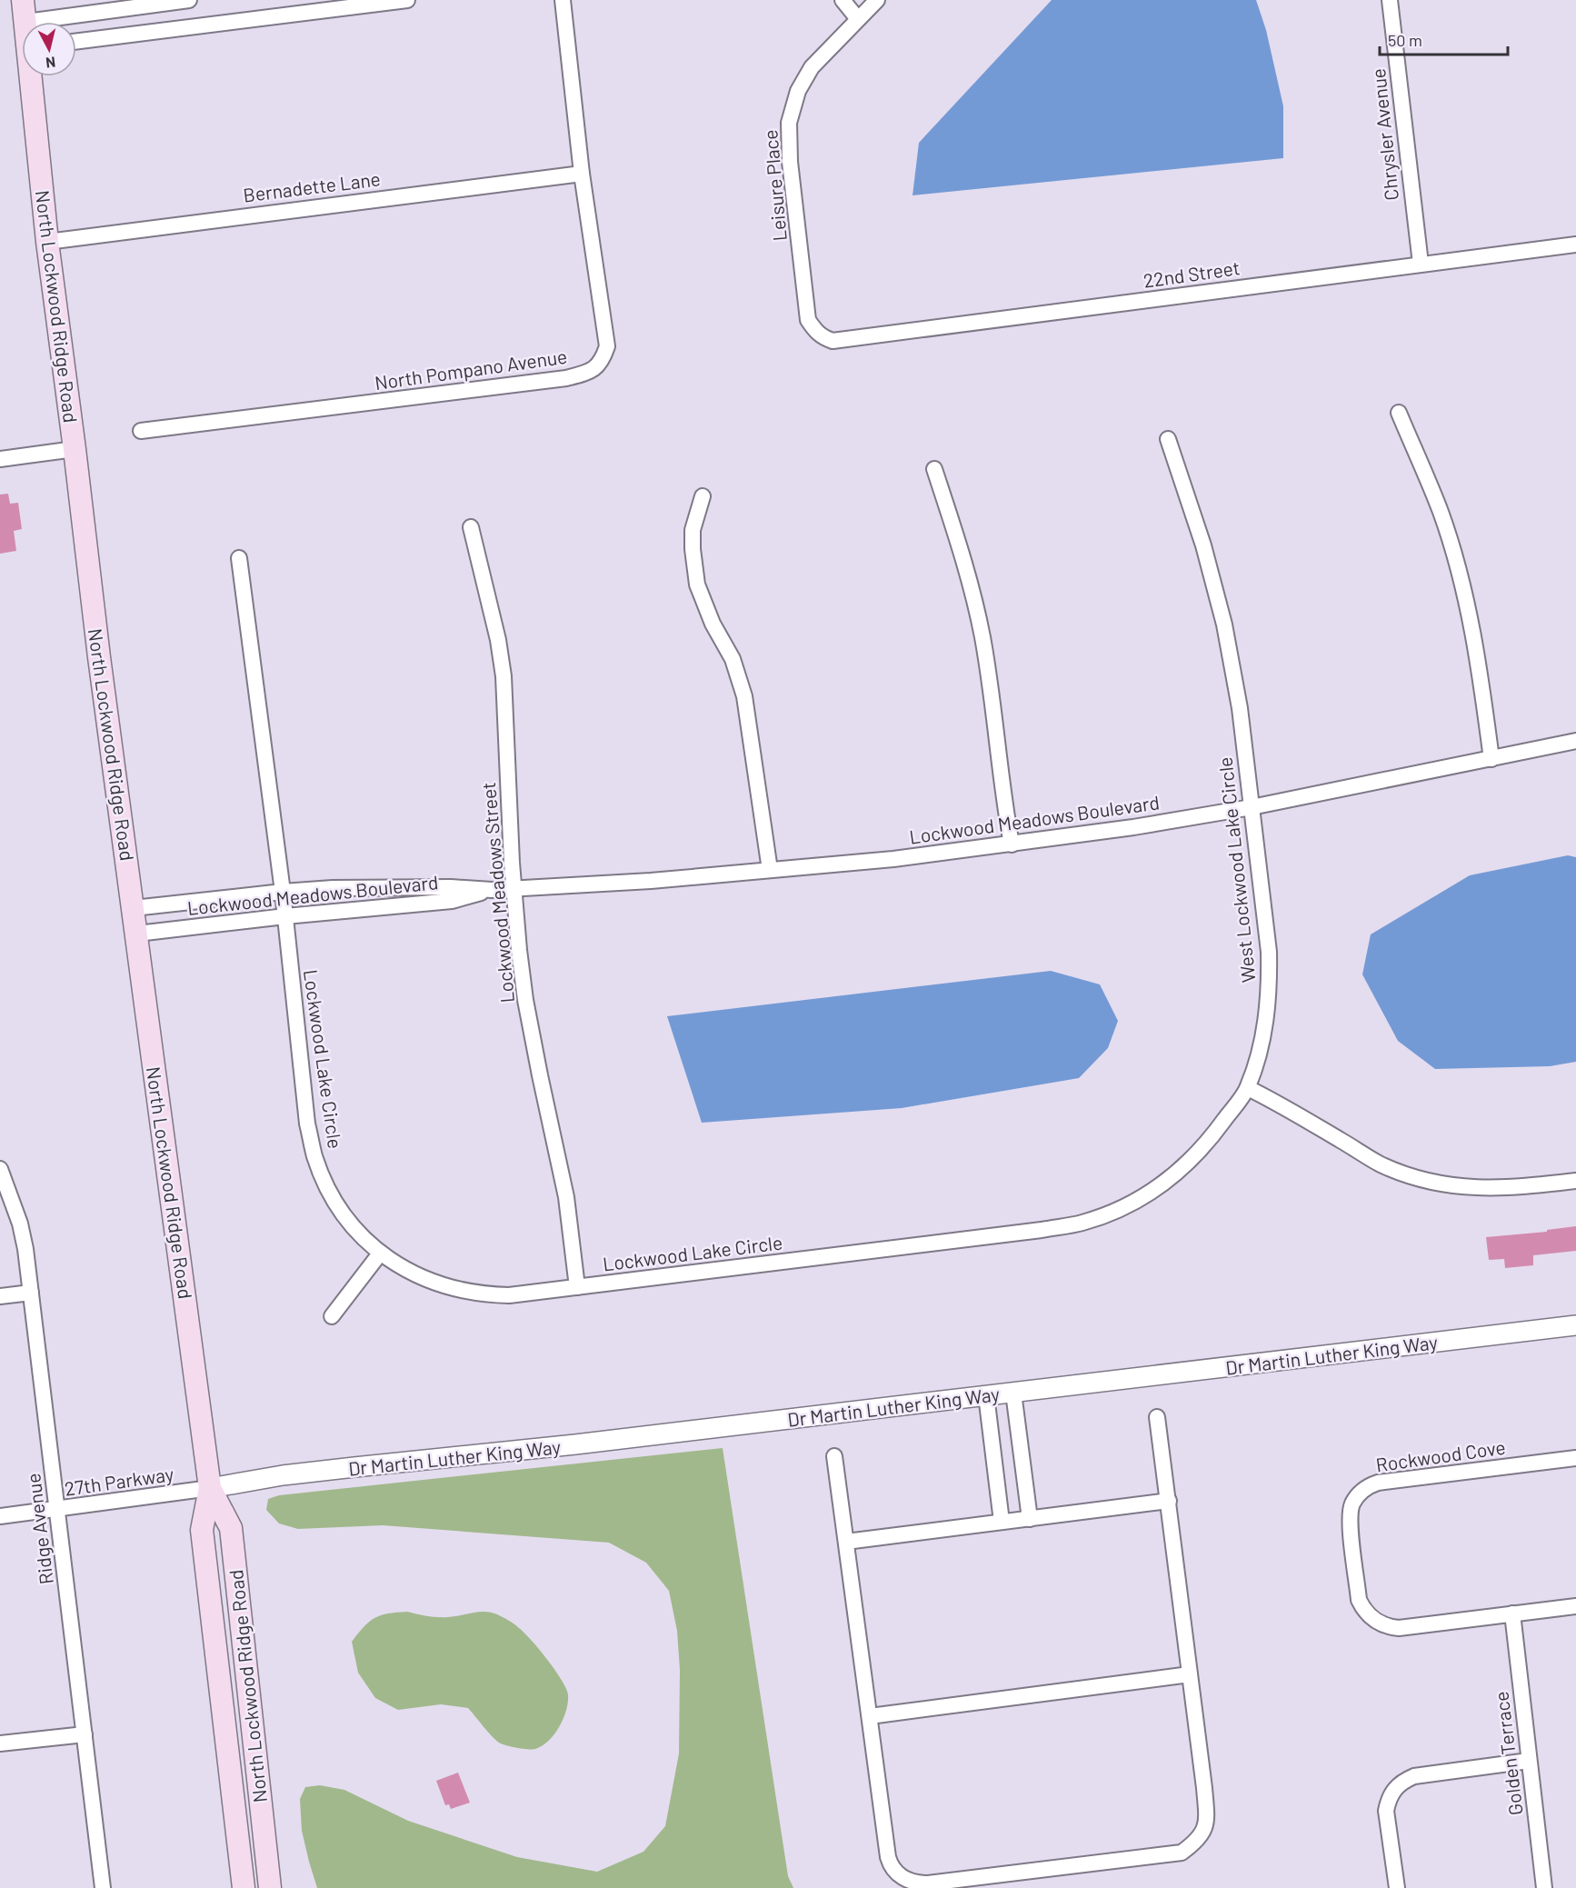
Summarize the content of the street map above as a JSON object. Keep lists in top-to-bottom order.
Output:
{
  "streets": {
    "main road": ["North Lockwood Ridge Road"],
    "street": [
      "Chrysler Avenue",
      "Leisure Place",
      "Bernadette Lane",
      "22nd Street",
      "North Pompano Avenue",
      "Lockwood Meadows Boulevard",
      "West Lockwood Lake Circle",
      "Lockwood Meadows Street",
      "Lockwood Lake Circle",
      "Dr Martin Luther King Way",
      "Rockwood Cove",
      "27th Parkway",
      "Ridge Avenue",
      "Golden Terrace"
    ]
  },
  "crossings": [
    ["Chrysler Avenue", "22nd Street"],
    ["Leisure Place", "22nd Street"],
    ["Bernadette Lane", "North Lockwood Ridge Road"],
    ["Bernadette Lane", "North Pompano Avenue"],
    ["North Lockwood Ridge Road", "Lockwood Meadows Boulevard"],
    ["North Lockwood Ridge Road", "Dr Martin Luther King Way"],
    ["North Lockwood Ridge Road", "27th Parkway"],
    ["Lockwood Meadows Boulevard", "West Lockwood Lake Circle"],
    ["Lockwood Meadows Boulevard", "Lockwood Meadows Street"],
    ["Lockwood Meadows Boulevard", "Lockwood Lake Circle"],
    ["West Lockwood Lake Circle", "Lockwood Lake Circle"],
    ["Lockwood Meadows Street", "Lockwood Lake Circle"],
    ["Dr Martin Luther King Way", "27th Parkway"],
    ["Rockwood Cove", "Golden Terrace"],
    ["27th Parkway", "Ridge Avenue"]
  ],
  "scale_bar": "50 m",
  "north": "bottom"
}
